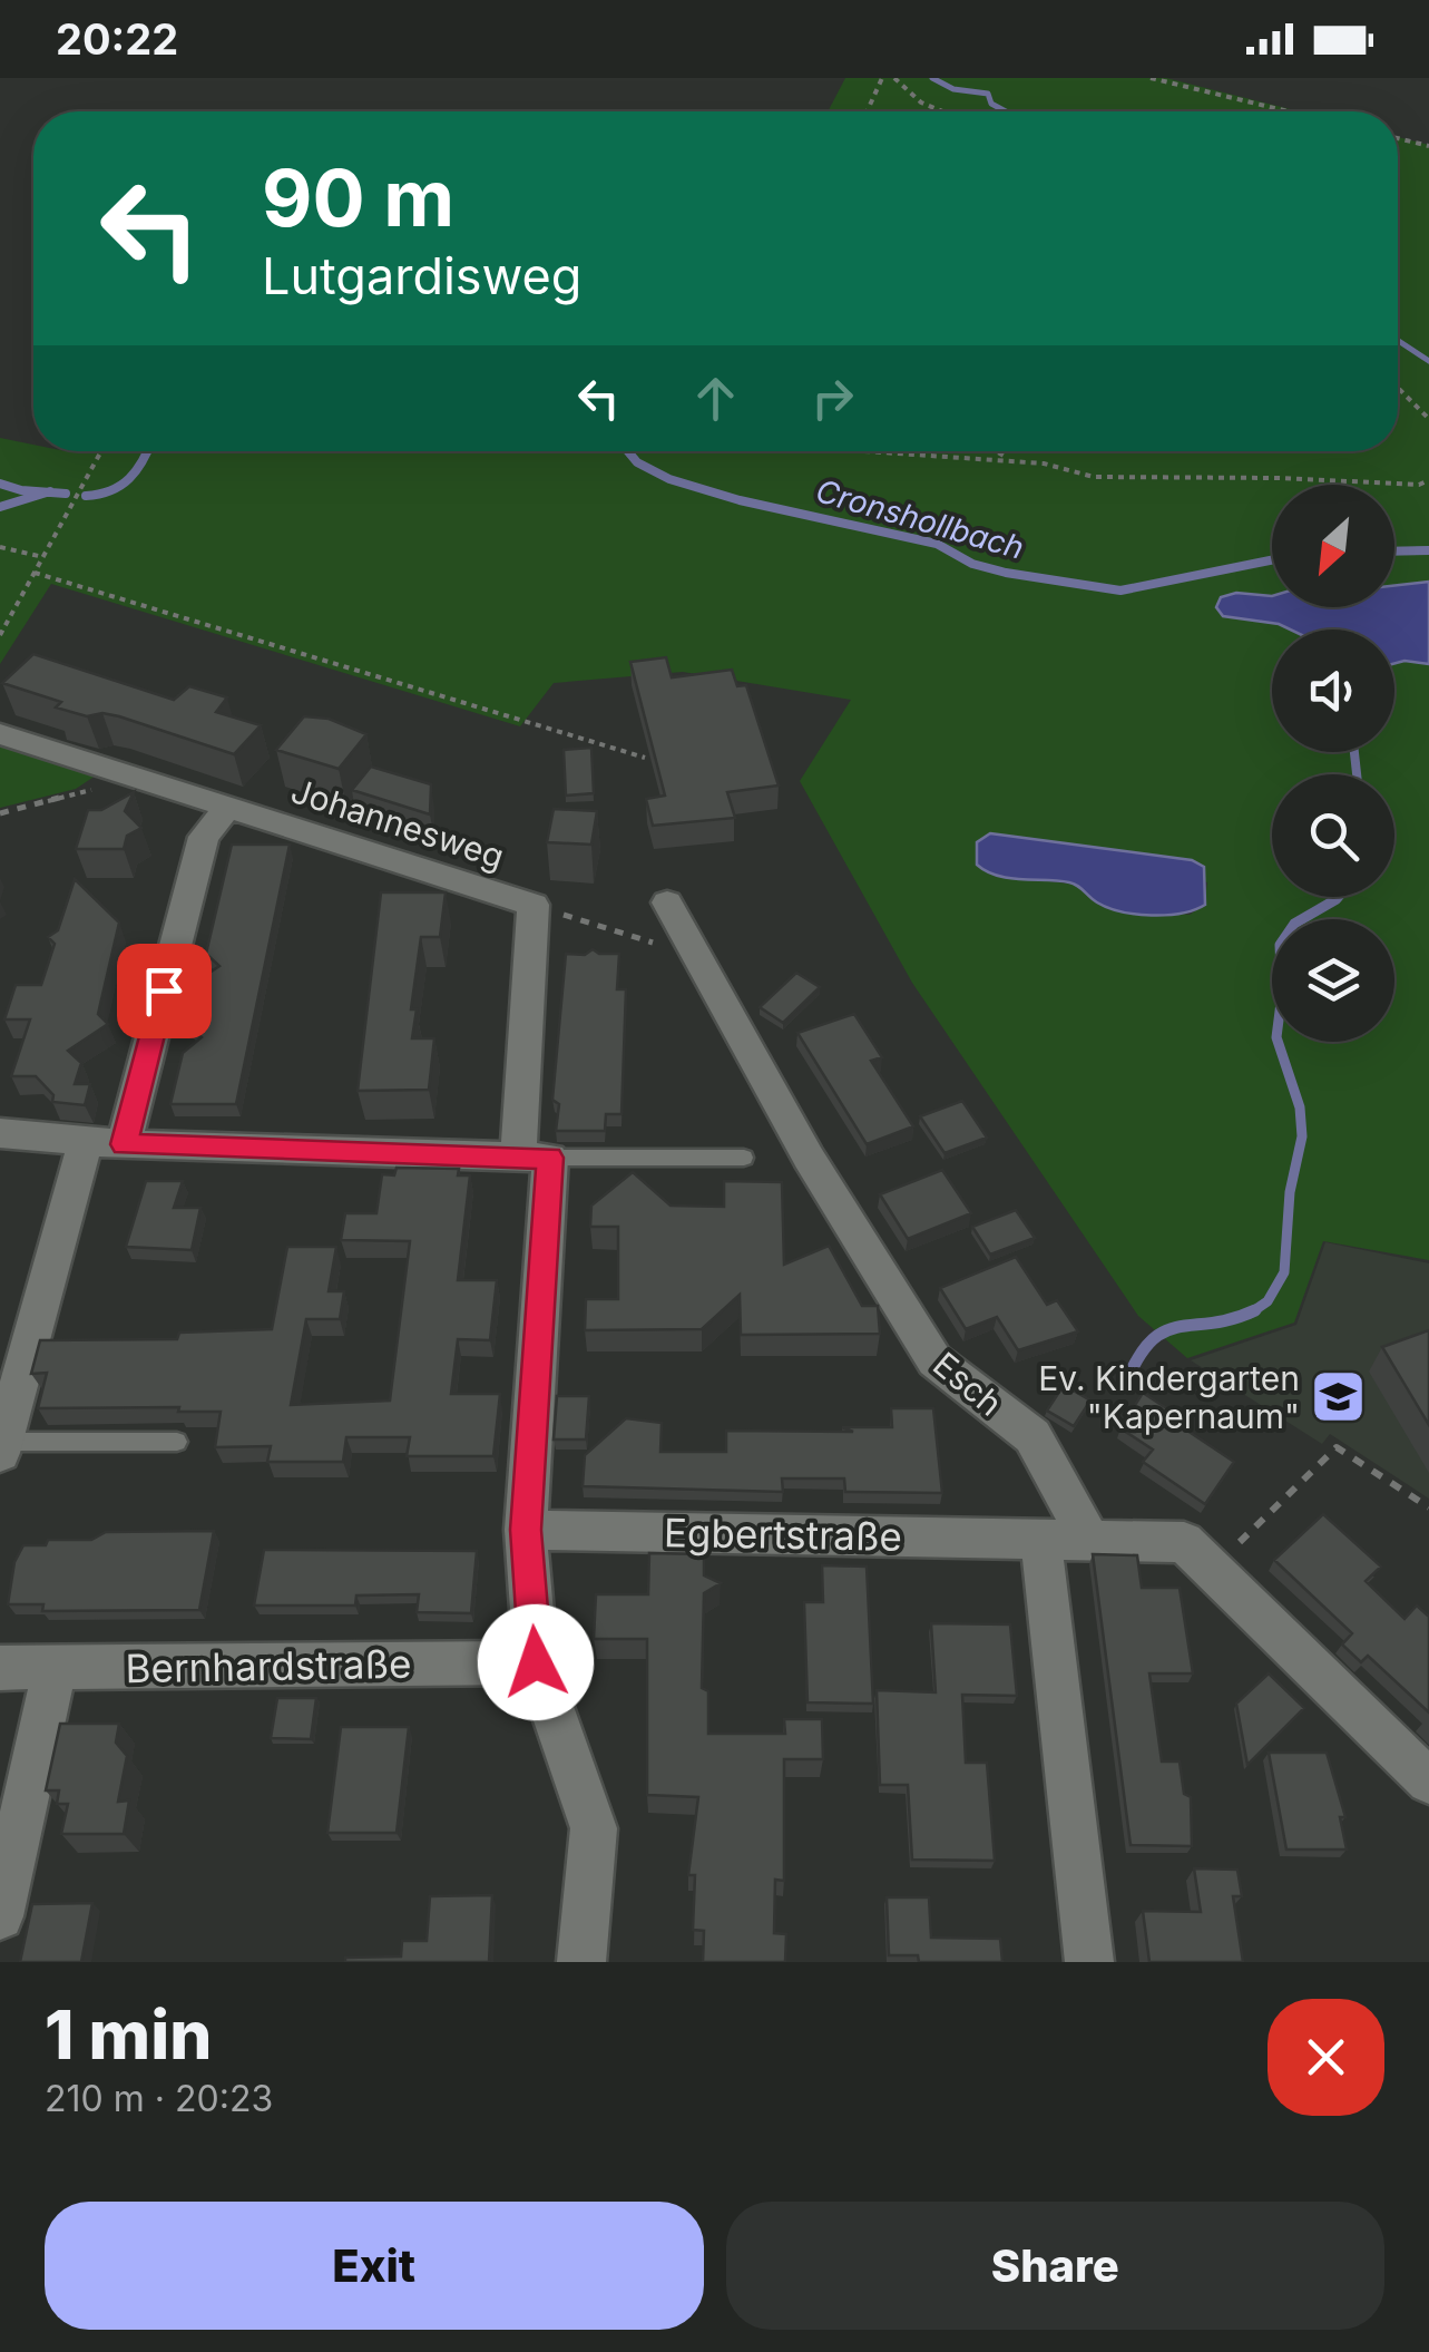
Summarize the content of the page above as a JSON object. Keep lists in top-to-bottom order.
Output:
{
  "streets": {
    "street": [
      "Johannesweg",
      "Esch",
      "Egbertstraße",
      "Bernhardstraße"
    ]
  },
  "crossings": [
    ["Johannesweg", "Egbertstraße"],
    ["Johannesweg", "Bernhardstraße"],
    ["Esch", "Egbertstraße"]
  ],
  "water": ["Cronshollbach"],
  "places": {
    "school or university": ["Ev. Kindergarten \"Kapernaum\""]
  },
  "north": "bottom left",
  "page": {
    "status": "20:22",
    "turn": ["90 m", "Lutgardisweg"],
    "heading": ["1 min", "210 m · 20:23"],
    "buttons": ["Exit", "Share"]
  }
}
